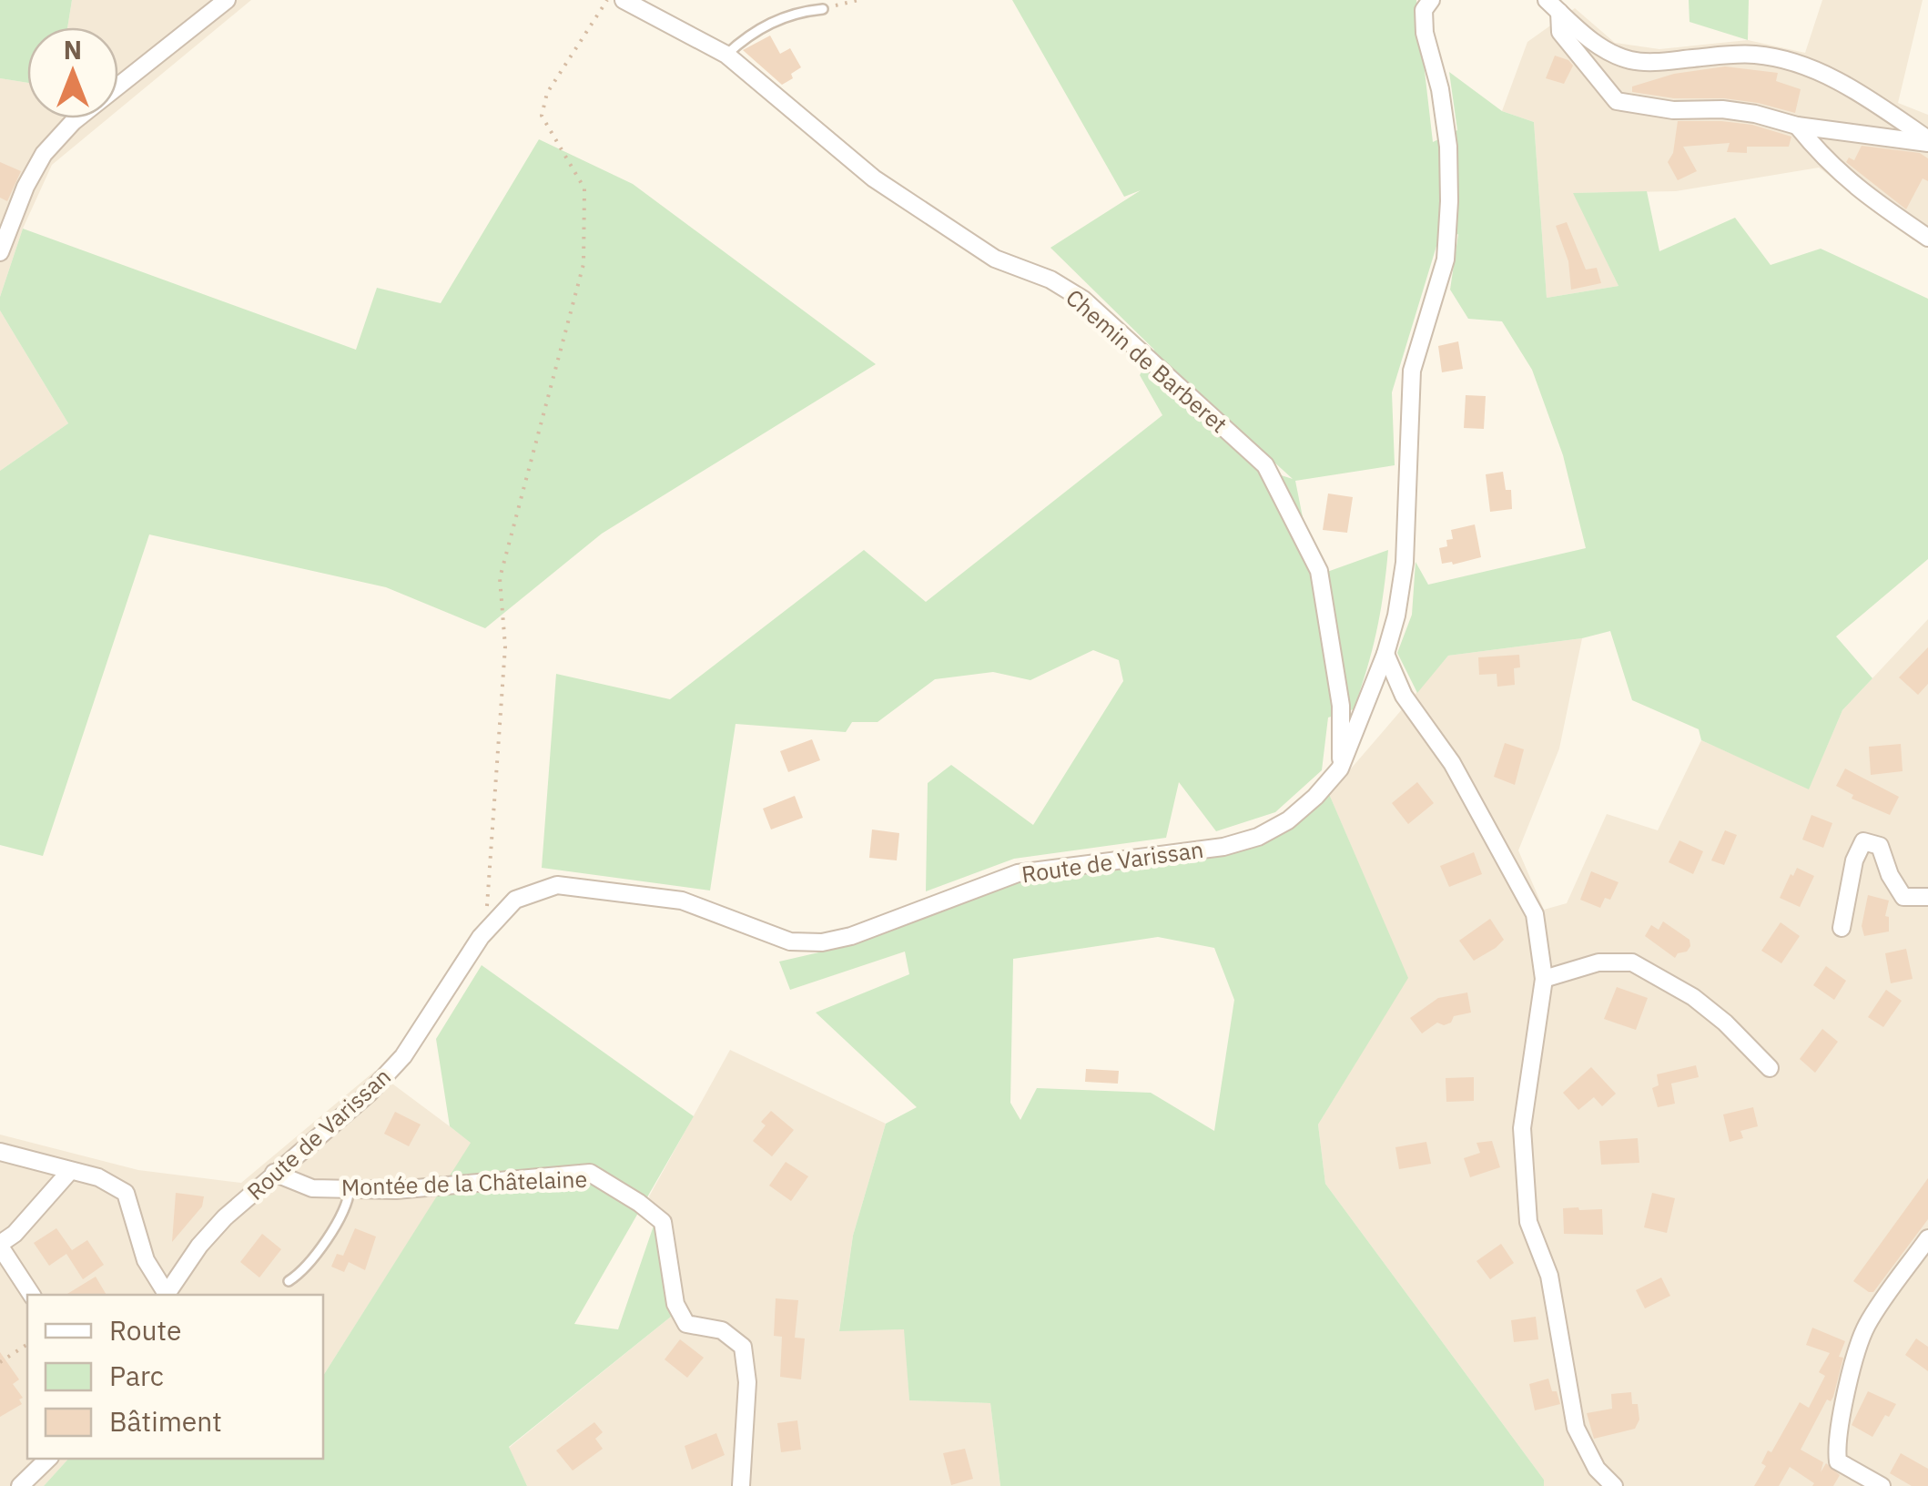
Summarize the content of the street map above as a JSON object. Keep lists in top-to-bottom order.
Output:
{
  "streets": {
    "street": ["Chemin de Barberet", "Route de Varissan", "Montée de la Châtelaine"]
  },
  "crossings": [
    ["Chemin de Barberet", "Route de Varissan"],
    ["Route de Varissan", "Montée de la Châtelaine"]
  ],
  "legend": ["Route", "Parc", "Bâtiment"],
  "north": "top"
}
